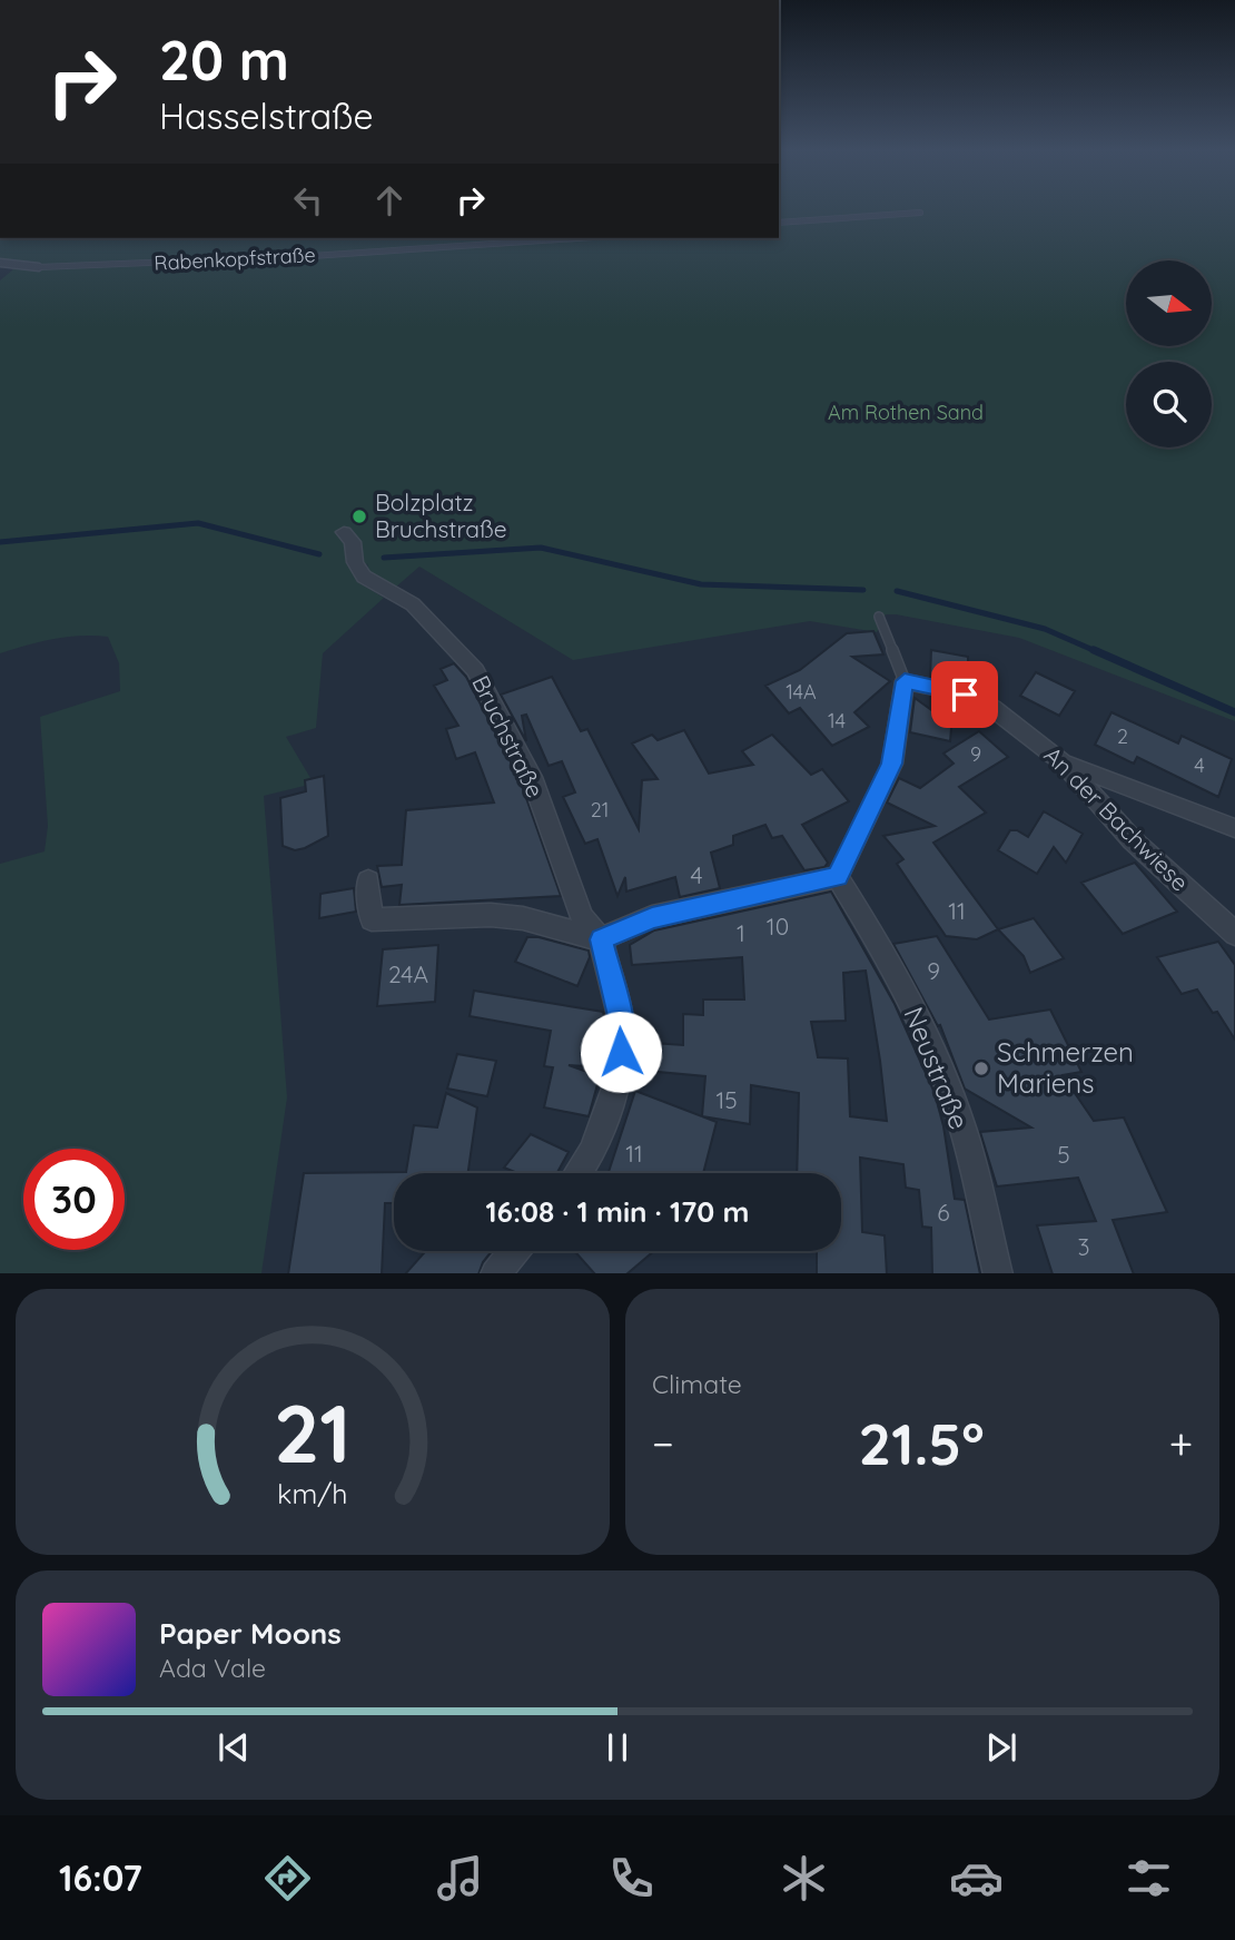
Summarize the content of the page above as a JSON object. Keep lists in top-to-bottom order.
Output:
{
  "streets": {
    "street": [
      "Rabenkopfstraße",
      "Bruchstraße",
      "An der Bachwiese",
      "Neustraße"
    ]
  },
  "parks": ["Am Rothen Sand"],
  "places": ["Bolzplatz Bruchstraße", "Schmerzen Mariens"],
  "house_numbers": [
    "14A",
    "14",
    "2",
    "9",
    "4",
    "21",
    "4",
    "11",
    "10",
    "1",
    "9",
    "24A",
    "15",
    "11",
    "5",
    "6",
    "3"
  ],
  "north": "right",
  "page": {
    "turn": ["20 m", "Hasselstraße"],
    "limit": "30",
    "trip": "16:08 · 1 min · 170 m",
    "tile": "Climate",
    "heat": ["−", "21.5°", "+"],
    "song": ["Paper Moons", "Ada Vale"],
    "tabs": "16:07",
    "gauge": ["21", "km/h"]
  }
}
